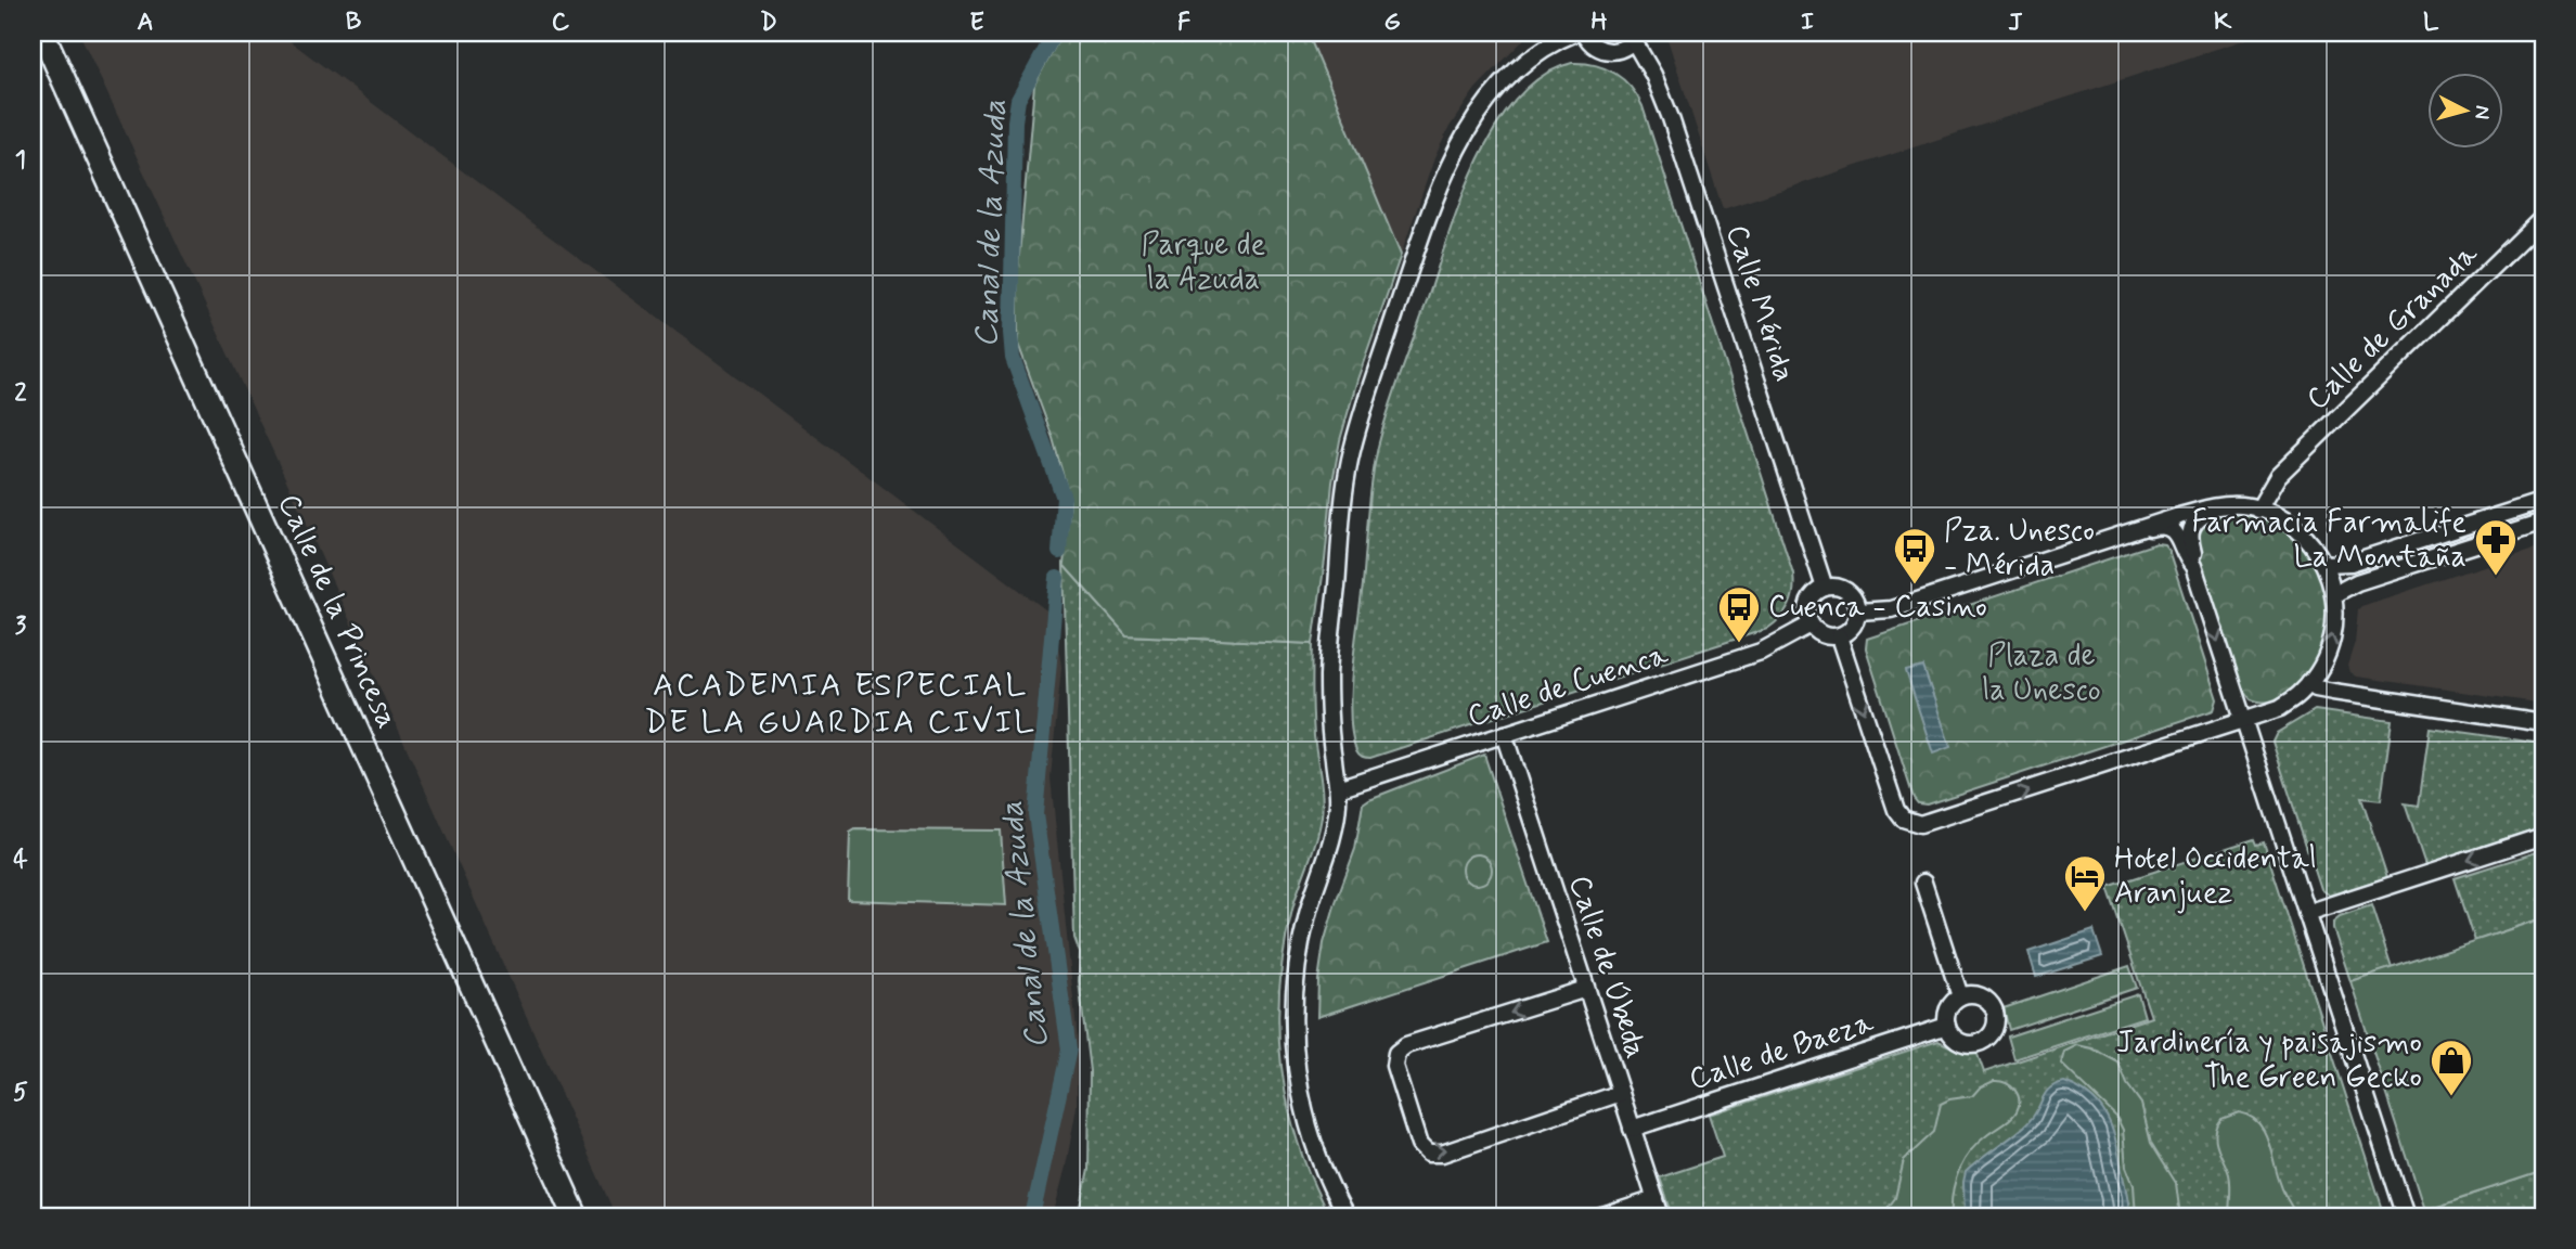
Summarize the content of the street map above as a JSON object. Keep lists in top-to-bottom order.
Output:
{
  "streets": {
    "street": [
      "Calle Mérida",
      "Calle de Granada",
      "Calle de la Princesa",
      "Calle de Cuenca",
      "Calle de Úbeda",
      "Calle de Baeza"
    ]
  },
  "crossings": [
    ["Calle Mérida", "Calle de Cuenca"],
    ["Calle de Cuenca", "Calle de Úbeda"],
    ["Calle de Úbeda", "Calle de Baeza"]
  ],
  "districts": ["ACADEMIA ESPECIAL DE LA GUARDIA CIVIL"],
  "water": ["Canal de la Azuda"],
  "parks": ["Parque de la Azuda", "Plaza de la Unesco"],
  "places": {
    "pharmacy": ["Farmacia Farmalife La Montaña"],
    "bus stop": ["Pza. Unesco - Mérida", "Cuenca - Casino"],
    "hotel": ["Hotel Occidental Aranjuez"],
    "shop": ["Jardinería y paisajismo The Green Gecko"]
  },
  "north": "right",
  "grid": {
    "columns": [
      "A",
      "B",
      "C",
      "D",
      "E",
      "F",
      "G",
      "H",
      "I",
      "J",
      "K",
      "L"
    ],
    "rows": [
      "1",
      "2",
      "3",
      "4",
      "5"
    ]
  }
}
